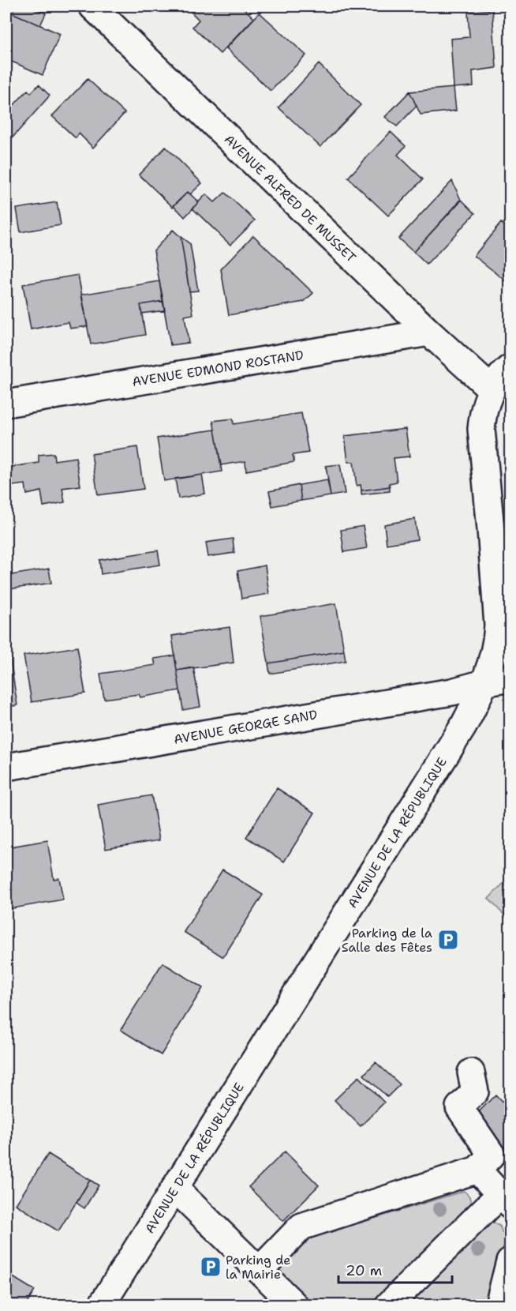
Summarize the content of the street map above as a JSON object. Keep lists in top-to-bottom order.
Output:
{
  "streets": {
    "street": [
      "AVENUE ALFRED DE MUSSET",
      "AVENUE EDMOND ROSTAND",
      "AVENUE GEORGE SAND",
      "AVENUE DE LA RÉPUBLIQUE"
    ]
  },
  "crossings": [
    ["AVENUE ALFRED DE MUSSET", "AVENUE EDMOND ROSTAND"],
    ["AVENUE ALFRED DE MUSSET", "AVENUE DE LA RÉPUBLIQUE"],
    ["AVENUE GEORGE SAND", "AVENUE DE LA RÉPUBLIQUE"]
  ],
  "places": {
    "parking": ["Parking de la Salle des Fêtes", "Parking de la Mairie"]
  },
  "scale_bar": "20 m"
}
